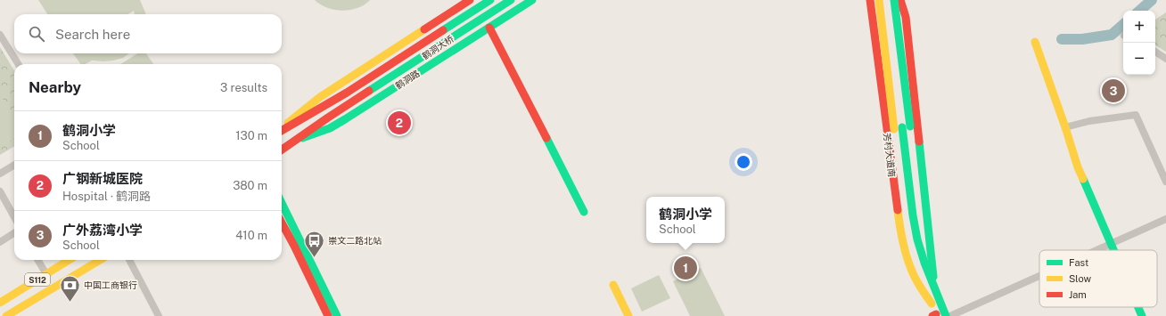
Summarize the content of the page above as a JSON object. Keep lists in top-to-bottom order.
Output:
{
  "streets": {
    "main road": [
      "鹤洞大桥",
      "鹤洞路",
      "芳村大道南",
      "S112"
    ]
  },
  "crossings": [
    ["鹤洞大桥", "鹤洞路"]
  ],
  "places": {
    "bus stop": ["崇文二路北站"],
    "bank": ["中国工商银行"]
  },
  "legend": ["Fast", "Slow", "Jam"],
  "page": {
    "map_buttons": ["+", "−"],
    "search": "Search here",
    "heading": ["Nearby", "3 results"],
    "pins": ["3", "2", "1"],
    "list": [
      {
        "mark": "1",
        "name": "鹤洞小学",
        "note": "School",
        "value": "130 m"
      },
      {
        "mark": "2",
        "name": "广钢新城医院",
        "note": "Hospital · 鹤洞路",
        "value": "380 m"
      },
      {
        "mark": "3",
        "name": "广外荔湾小学",
        "note": "School",
        "value": "410 m"
      }
    ],
    "popup": ["鹤洞小学", "School"]
  }
}
